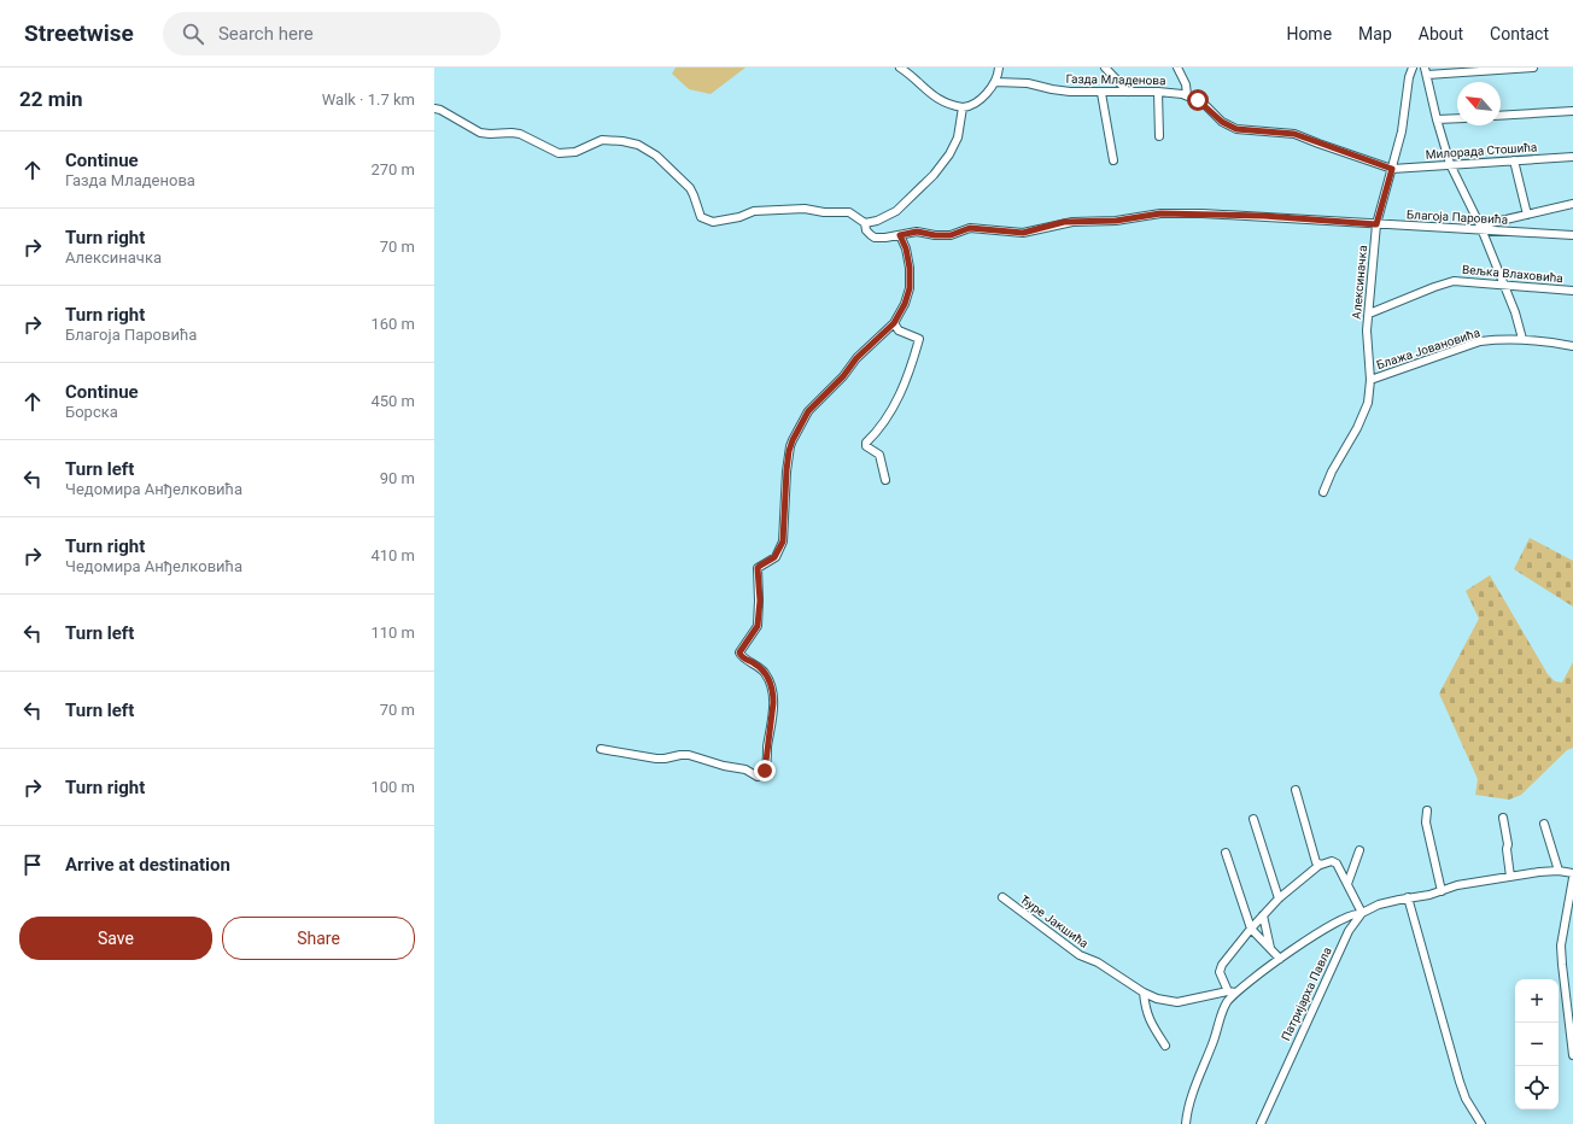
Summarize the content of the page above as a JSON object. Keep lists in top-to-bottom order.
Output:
{
  "streets": {
    "street": [
      "Газда Младенова",
      "Милорада Стошића",
      "Благоја Паровића",
      "Вељка Влаховића",
      "Алексиначка",
      "Блажа Јовановића",
      "Ђуре Јакшића",
      "Патријарха Павла"
    ]
  },
  "crossings": [
    ["Газда Младенова", "Милорада Стошића"],
    ["Газда Младенова", "Алексиначка"],
    ["Милорада Стошића", "Алексиначка"],
    ["Благоја Паровића", "Алексиначка"],
    ["Вељка Влаховића", "Алексиначка"],
    ["Алексиначка", "Блажа Јовановића"]
  ],
  "north": "top left",
  "page": {
    "header": "Streetwise",
    "search": "Search here",
    "nav": [
      "Home",
      "Map",
      "About",
      "Contact"
    ],
    "heading": ["22 min", "Walk · 1.7 km"],
    "list": [
      ["Continue", "Газда Младенова", "270 m"],
      ["Turn right", "Алексиначка", "70 m"],
      ["Turn right", "Благоја Паровића", "160 m"],
      ["Continue", "Борска", "450 m"],
      ["Turn left", "Чедомира Анђелковића", "90 m"],
      ["Turn right", "Чедомира Анђелковића", "410 m"],
      ["Turn left", "110 m"],
      ["Turn left", "70 m"],
      ["Turn right", "100 m"],
      "Arrive at destination"
    ],
    "buttons": ["Save", "Share"],
    "map_buttons": ["+", "−"]
  }
}
